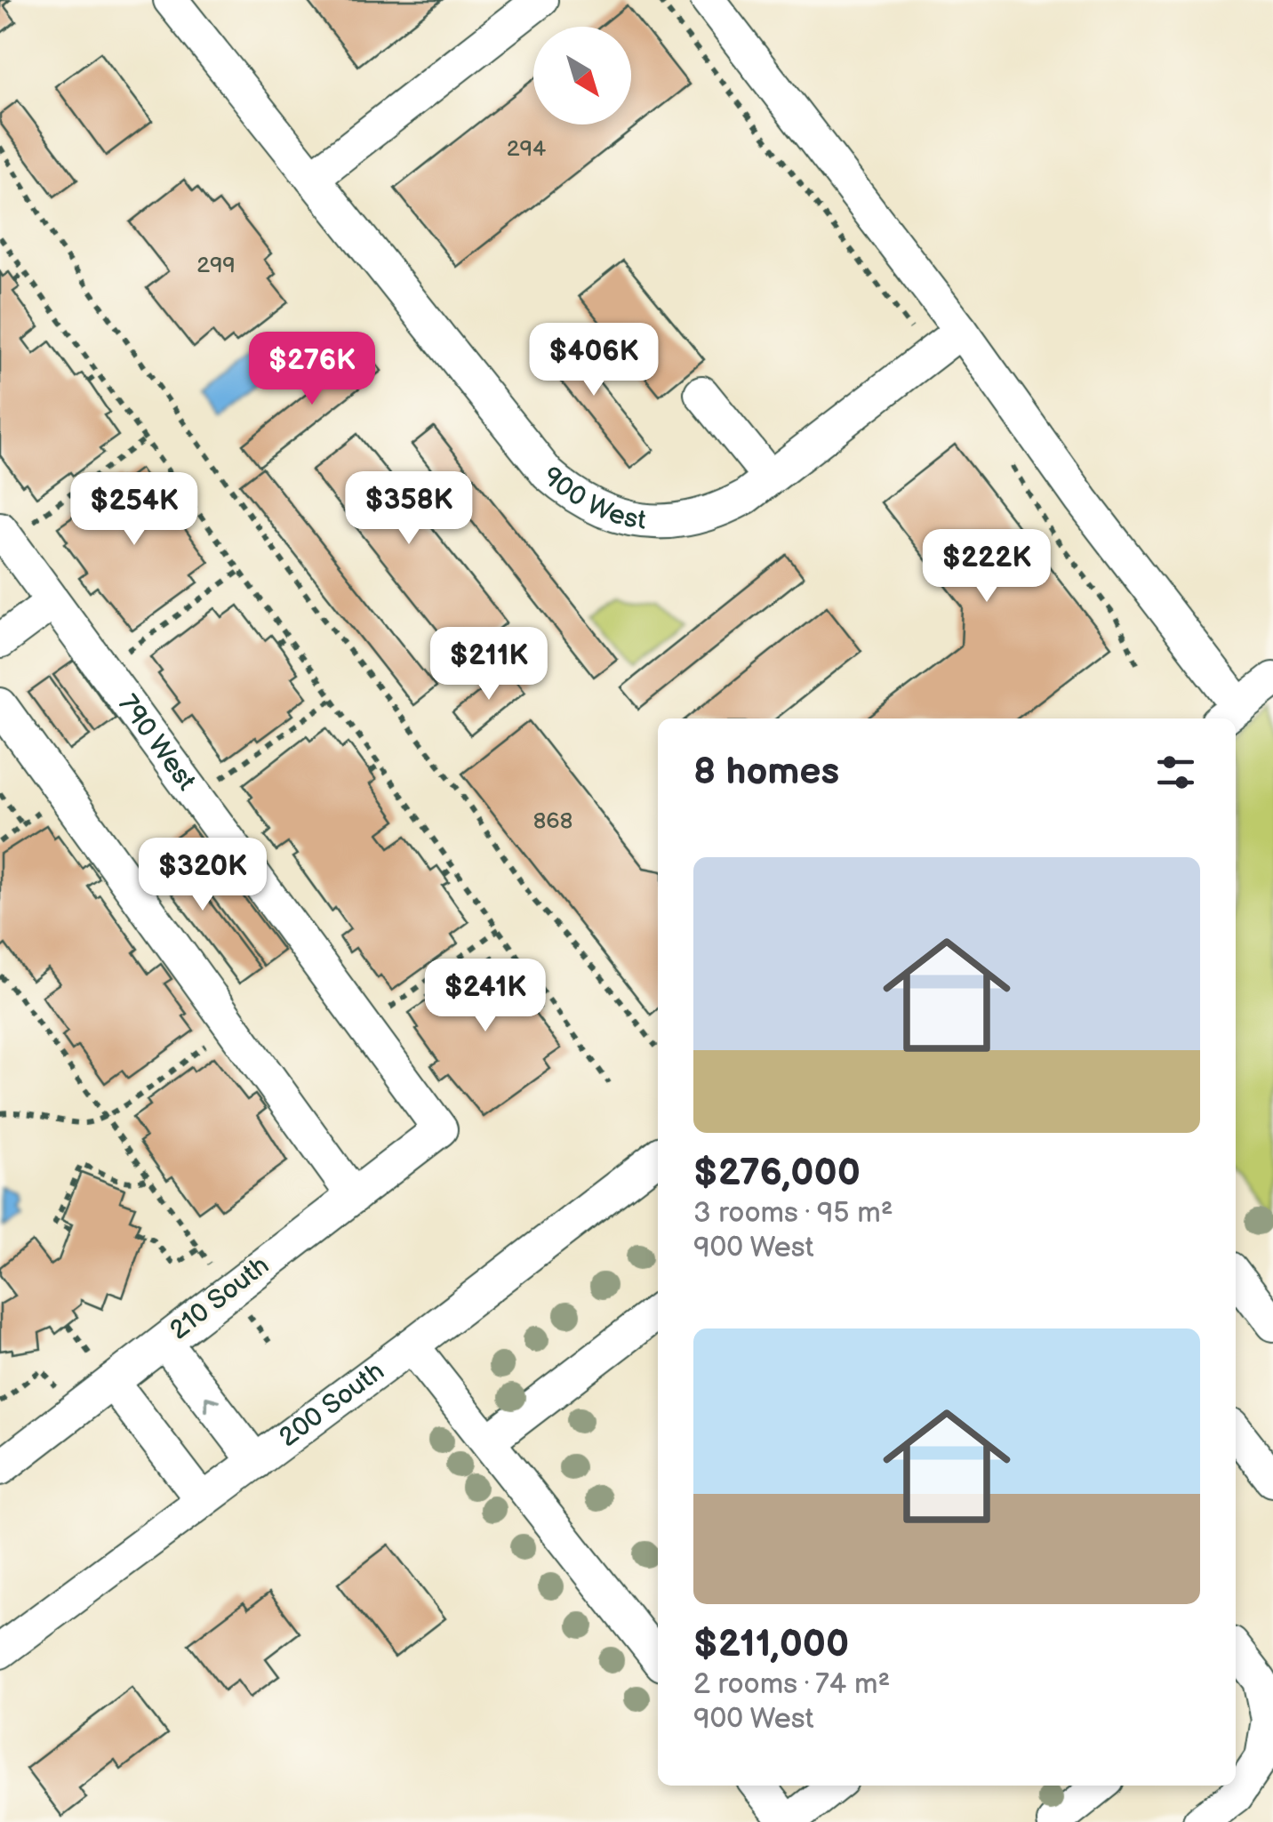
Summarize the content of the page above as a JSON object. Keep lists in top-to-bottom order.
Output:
{
  "streets": {
    "street": [
      "900 West",
      "790 West",
      "210 South",
      "200 South"
    ]
  },
  "crossings": [
    ["790 West", "210 South"]
  ],
  "house_numbers": ["294", "299", "868"],
  "north": "bottom right",
  "page": {
    "price": [
      "$406K",
      "$276K",
      "$358K",
      "$254K",
      "$222K",
      "$211K",
      "$320K",
      "$241K"
    ],
    "heading": "8 homes",
    "list": [
      {
        "name": "$276,000",
        "note": "3 rooms · 95 m² · 900 West"
      },
      {
        "name": "$211,000",
        "note": "2 rooms · 74 m² · 900 West"
      }
    ]
  }
}
